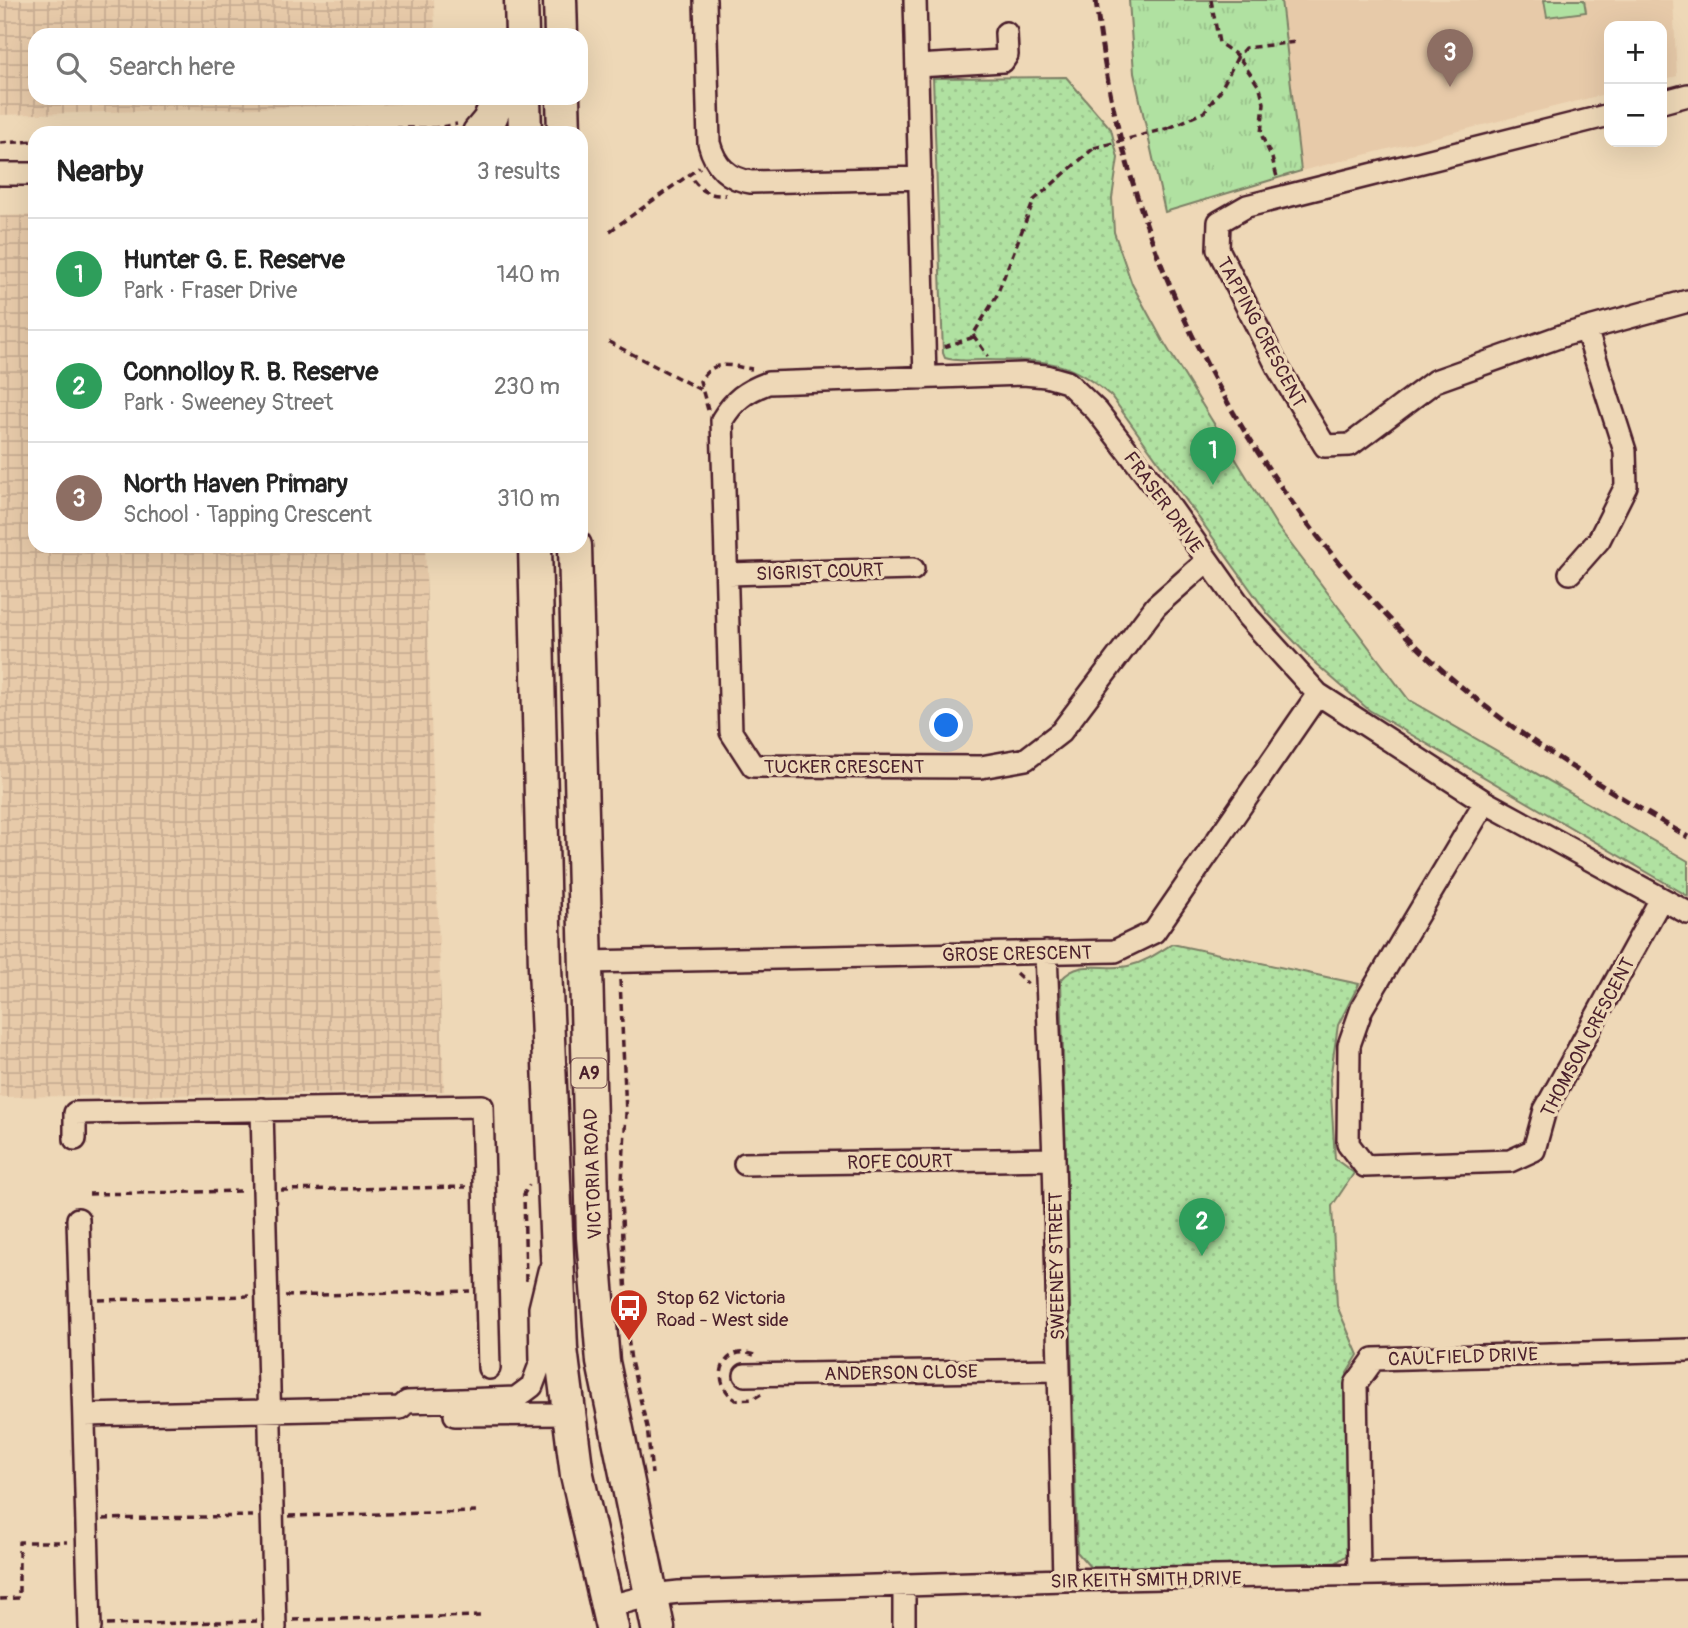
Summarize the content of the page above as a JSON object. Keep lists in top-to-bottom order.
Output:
{
  "streets": {
    "highway": ["A9", "VICTORIA ROAD"],
    "street": [
      "TAPPING CRESCENT",
      "FRASER DRIVE",
      "SIGRIST COURT",
      "TUCKER CRESCENT",
      "GROSE CRESCENT",
      "THOMSON CRESCENT",
      "ROFE COURT",
      "SWEENEY STREET",
      "CAULFIELD DRIVE",
      "ANDERSON CLOSE",
      "SIR KEITH SMITH DRIVE"
    ]
  },
  "crossings": [
    ["FRASER DRIVE", "TUCKER CRESCENT"],
    ["FRASER DRIVE", "GROSE CRESCENT"],
    ["FRASER DRIVE", "THOMSON CRESCENT"],
    ["SIGRIST COURT", "TUCKER CRESCENT"],
    ["GROSE CRESCENT", "VICTORIA ROAD"],
    ["GROSE CRESCENT", "SWEENEY STREET"],
    ["ROFE COURT", "SWEENEY STREET"],
    ["VICTORIA ROAD", "SIR KEITH SMITH DRIVE"],
    ["SWEENEY STREET", "ANDERSON CLOSE"],
    ["SWEENEY STREET", "SIR KEITH SMITH DRIVE"],
    ["CAULFIELD DRIVE", "SIR KEITH SMITH DRIVE"]
  ],
  "places": {
    "bus stop": ["Stop 62 Victoria Road - West side"]
  },
  "page": {
    "map_buttons": ["+", "−"],
    "search": "Search here",
    "pins": ["3", "1", "2"],
    "heading": ["Nearby", "3 results"],
    "list": [
      {
        "mark": "1",
        "name": "Hunter G. E. Reserve",
        "note": "Park · Fraser Drive",
        "value": "140 m"
      },
      {
        "mark": "2",
        "name": "Connolloy R. B. Reserve",
        "note": "Park · Sweeney Street",
        "value": "230 m"
      },
      {
        "mark": "3",
        "name": "North Haven Primary",
        "note": "School · Tapping Crescent",
        "value": "310 m"
      }
    ]
  }
}
